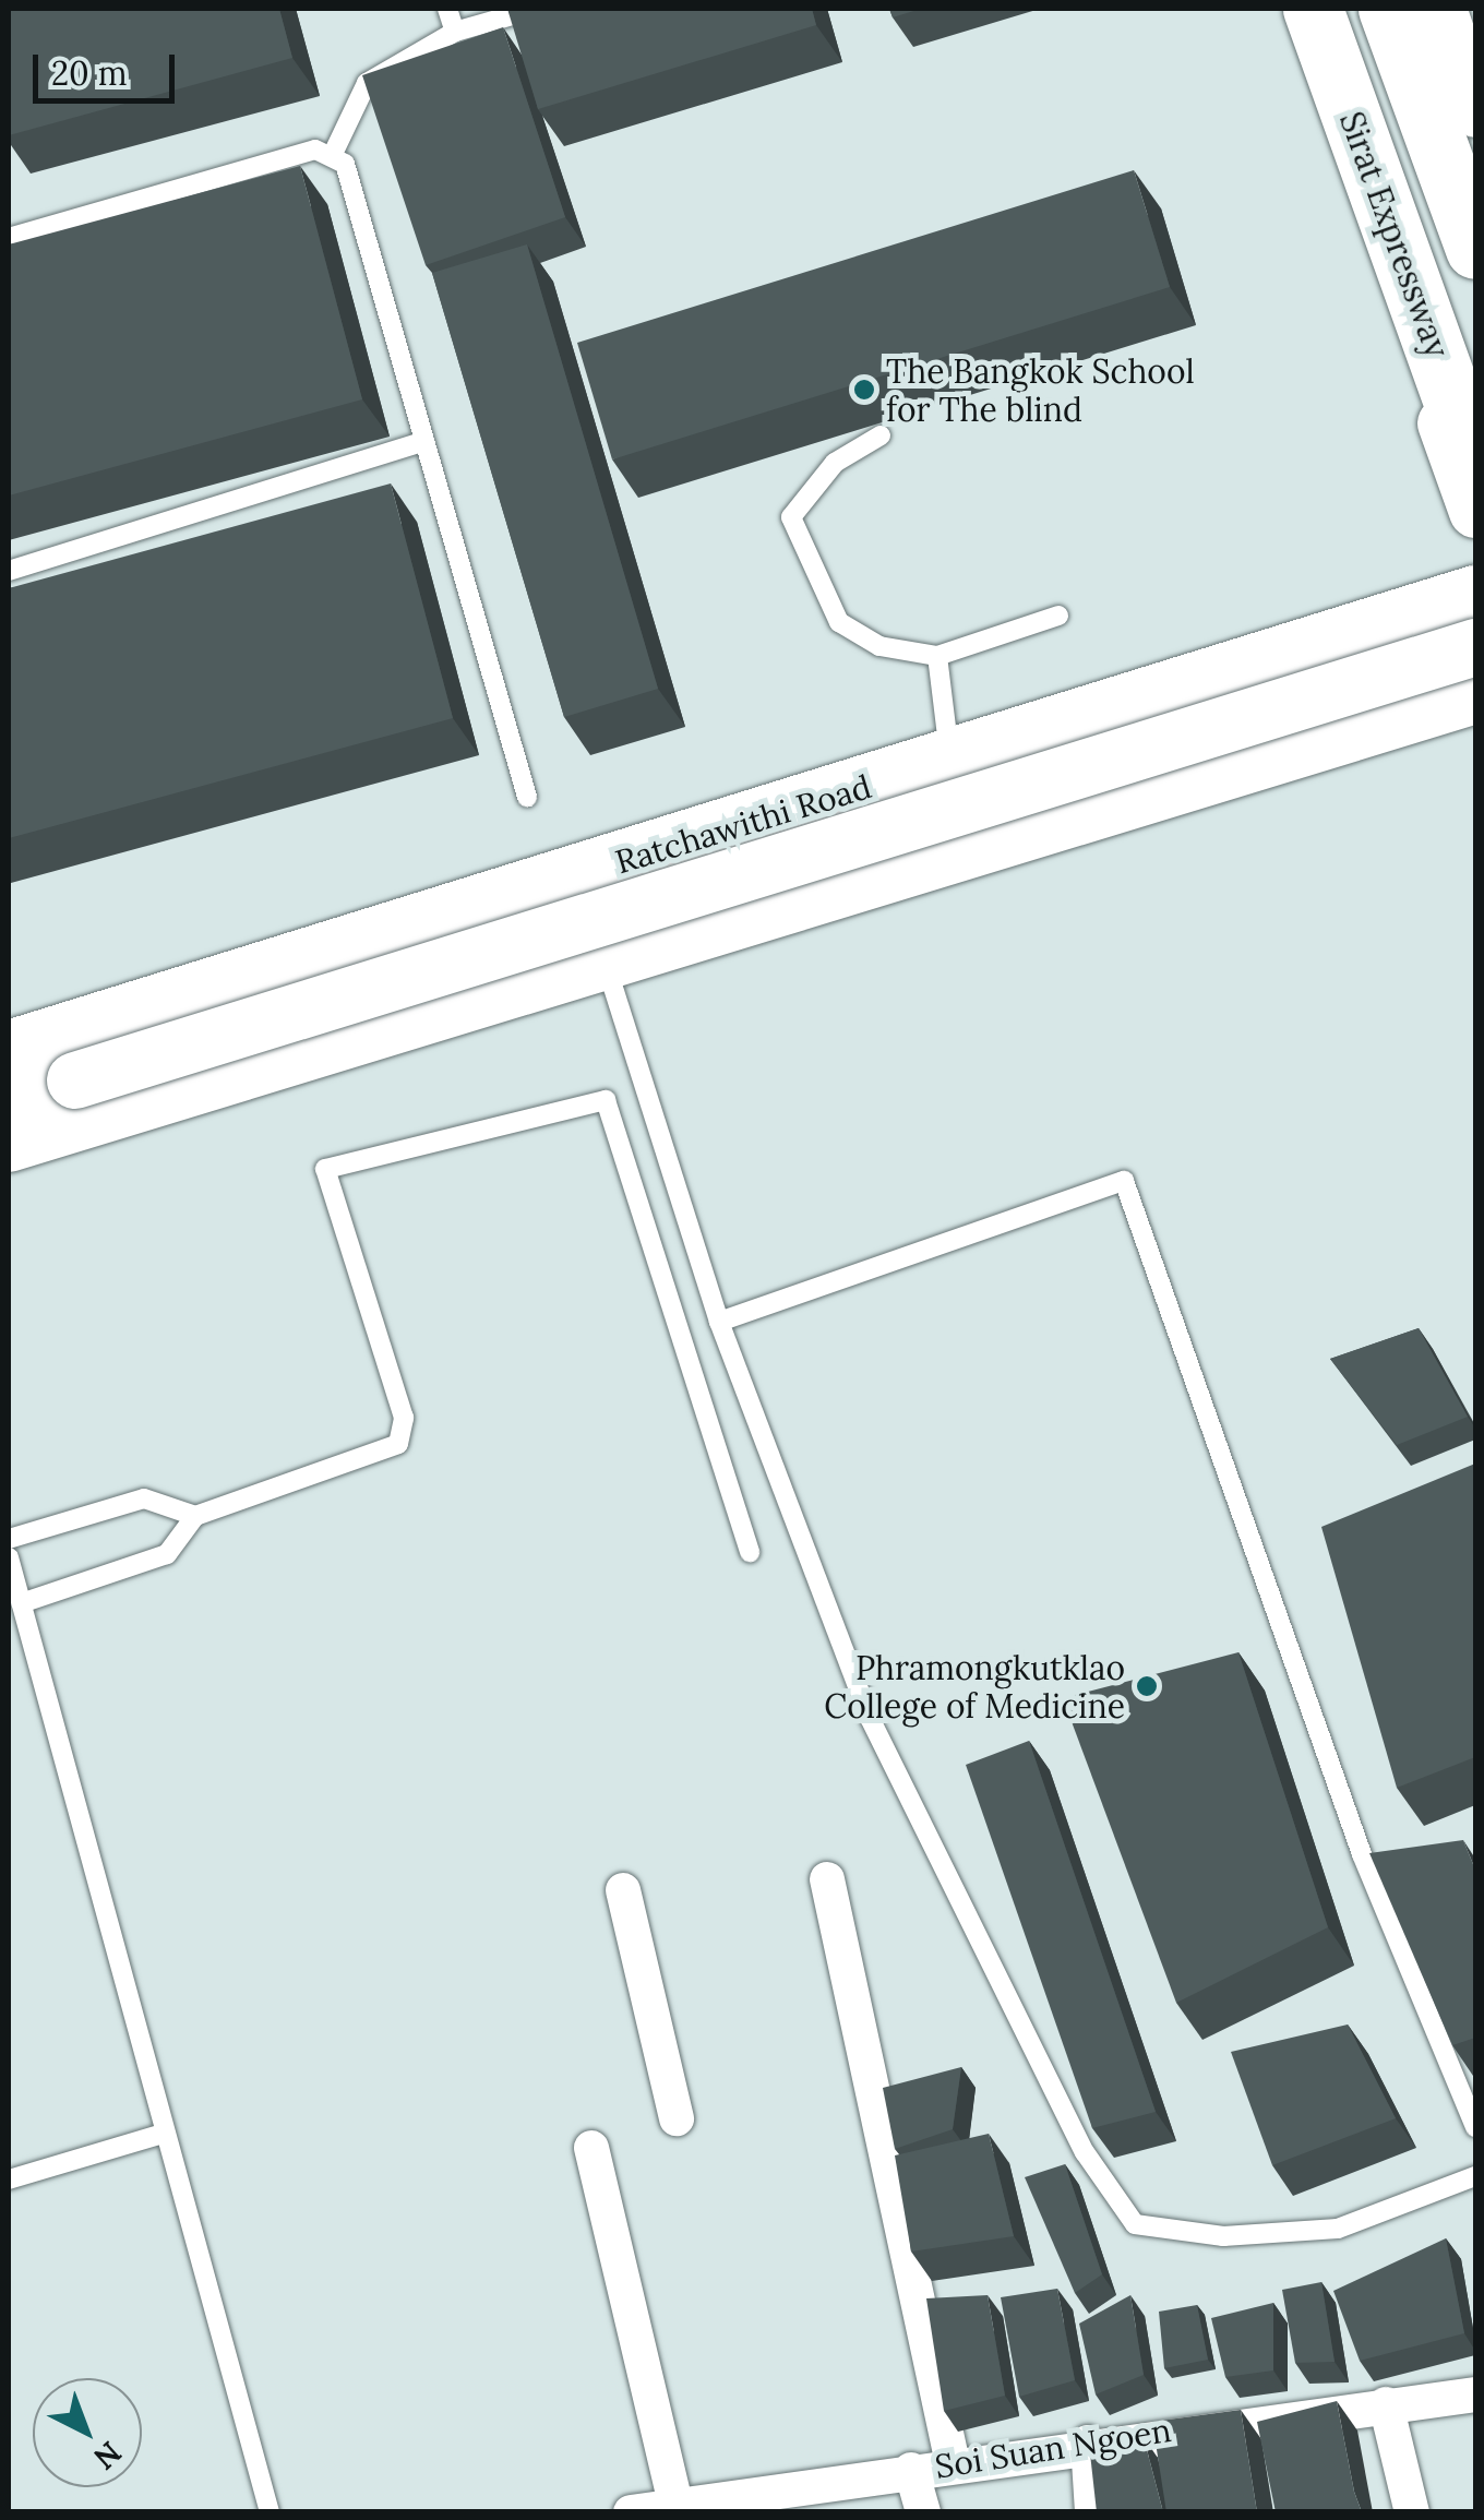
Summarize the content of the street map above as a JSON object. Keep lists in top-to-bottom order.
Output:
{
  "streets": {
    "highway": ["Sirat Expressway"],
    "main road": ["Ratchawithi Road"],
    "street": ["Soi Suan Ngoen"]
  },
  "places": ["The Bangkok School for The blind", "Phramongkutklao College of Medicine"],
  "scale_bar": "20 m",
  "north": "bottom right"
}
